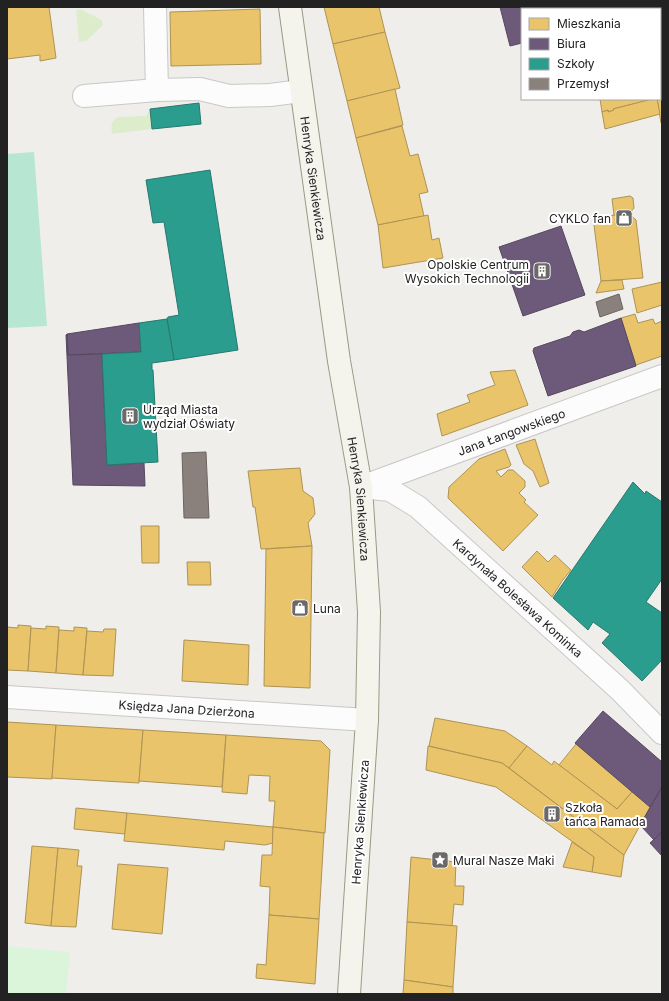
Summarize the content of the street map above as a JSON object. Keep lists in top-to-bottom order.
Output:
{
  "streets": {
    "street": [
      "Henryka Sienkiewicza",
      "Jana Łangowskiego",
      "Kardynała Bolesława Kominka",
      "Księdza Jana Dzierżona"
    ]
  },
  "crossings": [
    ["Henryka Sienkiewicza", "Jana Łangowskiego"],
    ["Henryka Sienkiewicza", "Kardynała Bolesława Kominka"],
    ["Henryka Sienkiewicza", "Księdza Jana Dzierżona"],
    ["Jana Łangowskiego", "Kardynała Bolesława Kominka"]
  ],
  "places": {
    "shop": ["CYKLO fan", "Luna"],
    "building": ["Opolskie Centrum Wysokich Technologii", "Urząd Miasta wydział Oświaty", "Szkoła tańca Ramada"],
    "place": ["Mural Nasze Maki"]
  },
  "legend": [
    "Mieszkania",
    "Biura",
    "Szkoły",
    "Przemysł"
  ]
}
